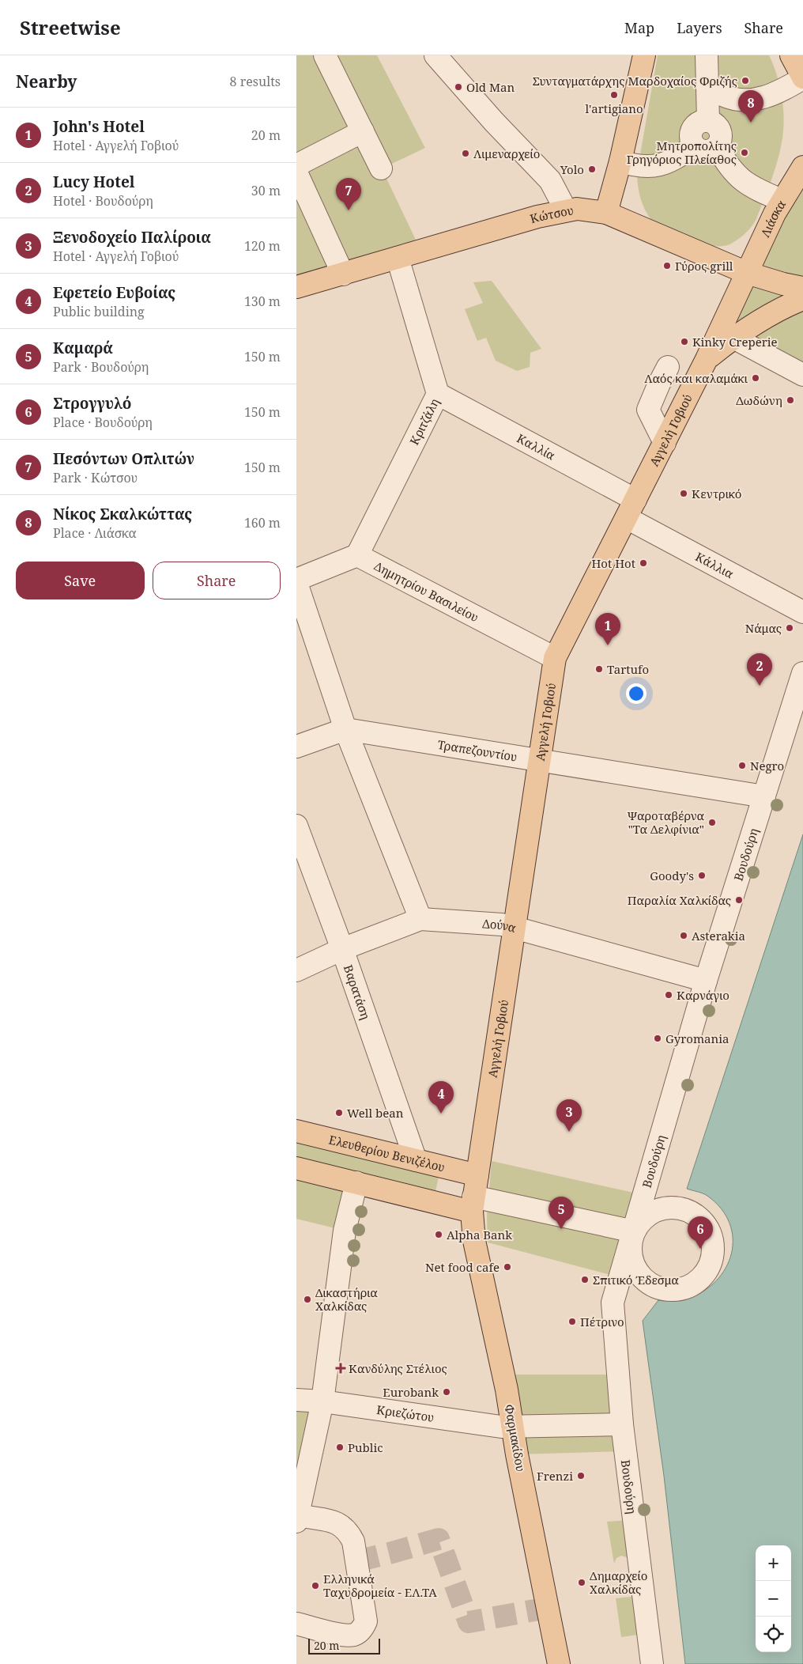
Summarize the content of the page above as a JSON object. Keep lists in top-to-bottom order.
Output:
{
  "streets": {
    "main road": [
      "Κώτσου",
      "Λιάσκα",
      "Αγγελή Γοβιού",
      "Ελευθερίου Βενιζέλου",
      "Φαρμακίδου"
    ],
    "street": [
      "Κριτζάλη",
      "Καλλία",
      "Κάλλια",
      "Δημητρίου Βασιλείου",
      "Τραπεζουντίου",
      "Βουδούρη",
      "Δούνα",
      "Βαρατάση",
      "Κριεζώτου"
    ]
  },
  "crossings": [
    ["Κώτσου", "Λιάσκα"],
    ["Κώτσου", "Κριτζάλη"],
    ["Κώτσου", "Αγγελή Γοβιού"],
    ["Λιάσκα", "Αγγελή Γοβιού"],
    ["Κριτζάλη", "Καλλία"],
    ["Κριτζάλη", "Δημητρίου Βασιλείου"],
    ["Αγγελή Γοβιού", "Καλλία"],
    ["Αγγελή Γοβιού", "Κάλλια"],
    ["Αγγελή Γοβιού", "Δημητρίου Βασιλείου"],
    ["Αγγελή Γοβιού", "Τραπεζουντίου"],
    ["Αγγελή Γοβιού", "Δούνα"],
    ["Αγγελή Γοβιού", "Ελευθερίου Βενιζέλου"],
    ["Αγγελή Γοβιού", "Φαρμακίδου"],
    ["Καλλία", "Κάλλια"],
    ["Τραπεζουντίου", "Βουδούρη"],
    ["Βουδούρη", "Δούνα"],
    ["Βουδούρη", "Κριεζώτου"],
    ["Δούνα", "Βαρατάση"],
    ["Βαρατάση", "Ελευθερίου Βενιζέλου"],
    ["Κριεζώτου", "Φαρμακίδου"]
  ],
  "places": {
    "other": [
      "Συνταγματάρχης Μαρδοχαίος Φριζής",
      "Old Man",
      "l'artigiano",
      "Μητροπολίτης Γρηγόριος Πλείαθος",
      "Λιμεναρχείο",
      "Yolo",
      "Γύρος grill",
      "Kinky Creperie",
      "Λαός και καλαμάκι",
      "Δωδώνη",
      "Κεντρικό",
      "Hot Hot",
      "Νάμας",
      "Tartufo",
      "Negro",
      "Ψαροταβέρνα \"Τα Δελφίνια\"",
      "Goody's",
      "Παραλία Χαλκίδας",
      "Asterakia",
      "Καρνάγιο",
      "Gyromania",
      "Well bean",
      "Alpha Bank",
      "Net food cafe",
      "Σπιτικό Έδεσμα",
      "Δικαστήρια Χαλκίδας",
      "Πέτρινο",
      "Eurobank",
      "Public",
      "Frenzi",
      "Δημαρχείο Χαλκίδας",
      "Ελληνικά Ταχυδρομεία - ΕΛ.ΤΑ"
    ],
    "health": ["Κανδύλης Στέλιος"]
  },
  "scale_bar": "20 m",
  "page": {
    "header": "Streetwise",
    "nav": ["Map", "Layers", "Share"],
    "heading": ["Nearby", "8 results"],
    "pins": [
      "8",
      "7",
      "1",
      "2",
      "4",
      "3",
      "5",
      "6"
    ],
    "list": [
      {
        "mark": "1",
        "name": "John's Hotel",
        "note": "Hotel · Αγγελή Γοβιού",
        "value": "20 m"
      },
      {
        "mark": "2",
        "name": "Lucy Hotel",
        "note": "Hotel · Βουδούρη",
        "value": "30 m"
      },
      {
        "mark": "3",
        "name": "Ξενοδοχείο Παλίροια",
        "note": "Hotel · Αγγελή Γοβιού",
        "value": "120 m"
      },
      {
        "mark": "4",
        "name": "Εφετείο Ευβοίας",
        "note": "Public building",
        "value": "130 m"
      },
      {
        "mark": "5",
        "name": "Καμαρά",
        "note": "Park · Βουδούρη",
        "value": "150 m"
      },
      {
        "mark": "6",
        "name": "Στρογγυλό",
        "note": "Place · Βουδούρη",
        "value": "150 m"
      },
      {
        "mark": "7",
        "name": "Πεσόντων Οπλιτών",
        "note": "Park · Κώτσου",
        "value": "150 m"
      },
      {
        "mark": "8",
        "name": "Νίκος Σκαλκώττας",
        "note": "Place · Λιάσκα",
        "value": "160 m"
      }
    ],
    "buttons": ["Save", "Share"],
    "map_buttons": ["+", "−"],
    "scale": "20 m"
  }
}
